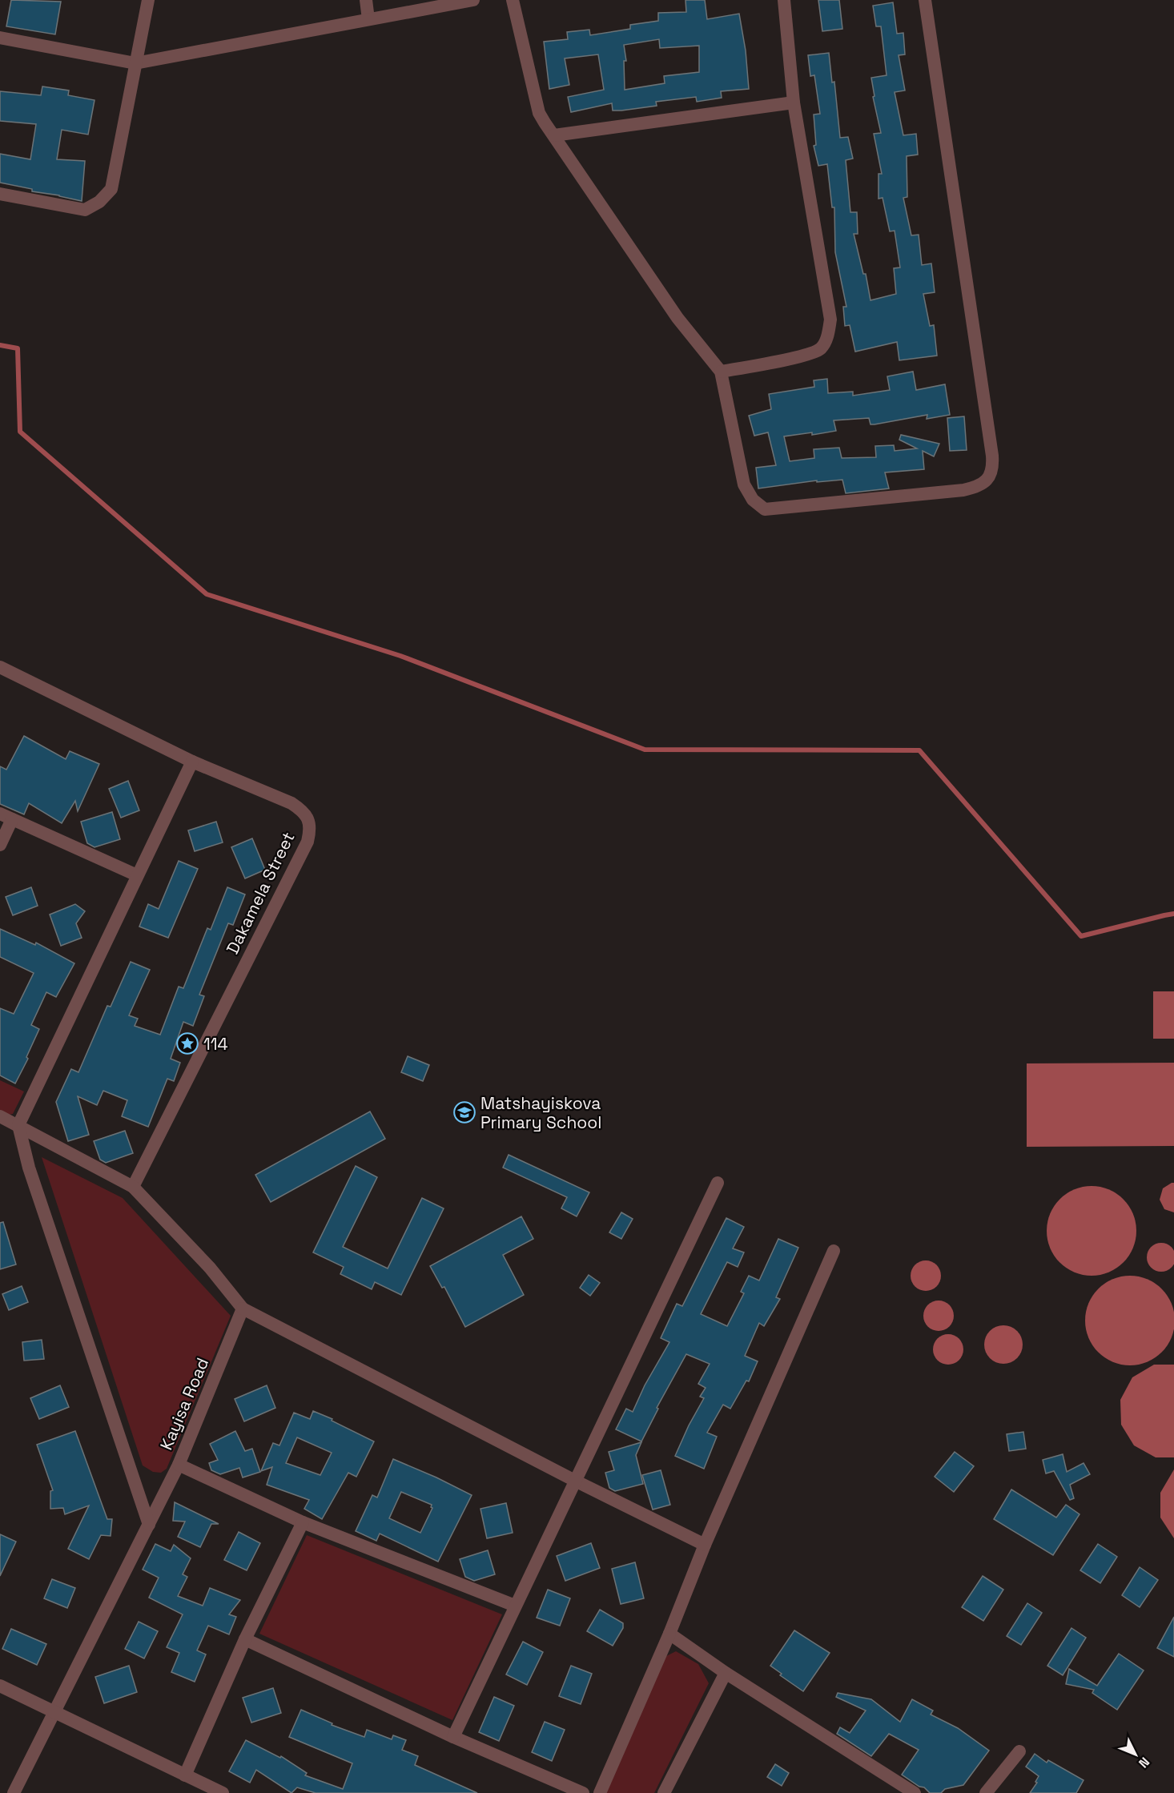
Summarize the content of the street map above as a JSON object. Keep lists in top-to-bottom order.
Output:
{
  "streets": {
    "street": ["Dakamela Street", "Kayisa Road"]
  },
  "places": {
    "place": ["114"],
    "school or university": ["Matshayiskova Primary School"]
  },
  "north": "bottom right"
}
